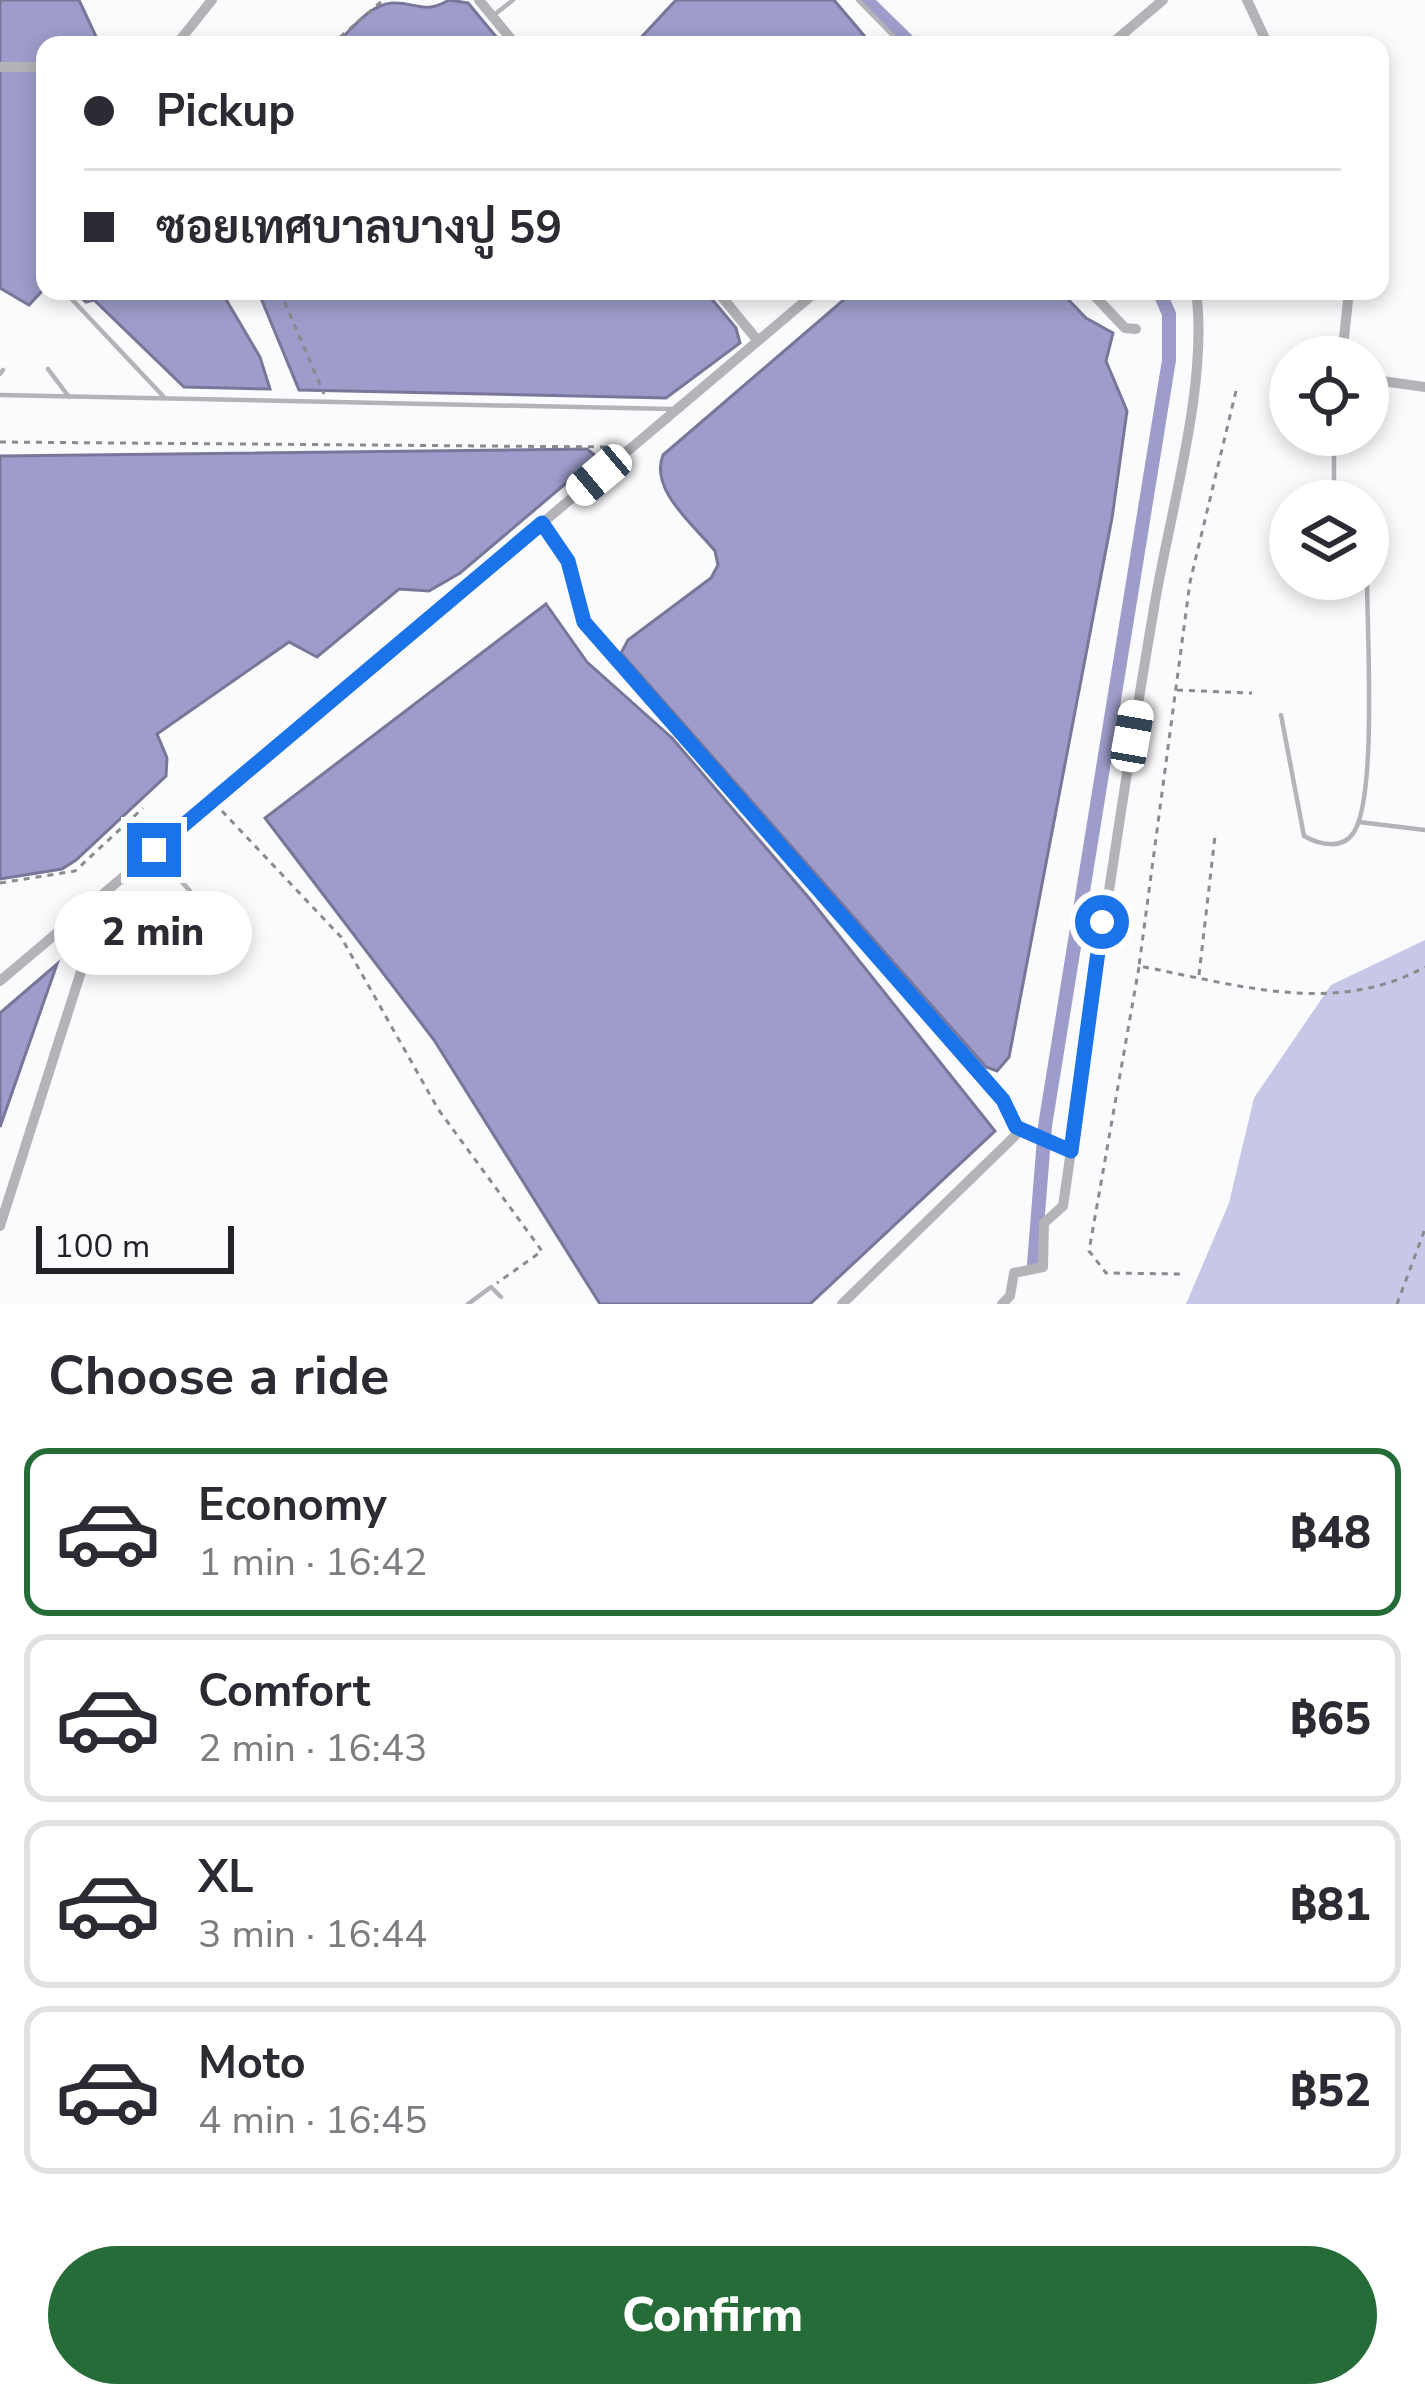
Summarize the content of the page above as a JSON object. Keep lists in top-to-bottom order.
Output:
{
  "scale_bar": "100 m",
  "page": {
    "banner": ["Pickup", "ซอยเทศบาลบางปู 59"],
    "bubble": "2 min",
    "scale": "100 m",
    "heading": "Choose a ride",
    "list": [
      {
        "name": "Economy",
        "note": "1 min · 16:42",
        "value": "฿48"
      },
      {
        "name": "Comfort",
        "note": "2 min · 16:43",
        "value": "฿65"
      },
      {
        "name": "XL",
        "note": "3 min · 16:44",
        "value": "฿81"
      },
      {
        "name": "Moto",
        "note": "4 min · 16:45",
        "value": "฿52"
      }
    ],
    "buttons": "Confirm"
  }
}
